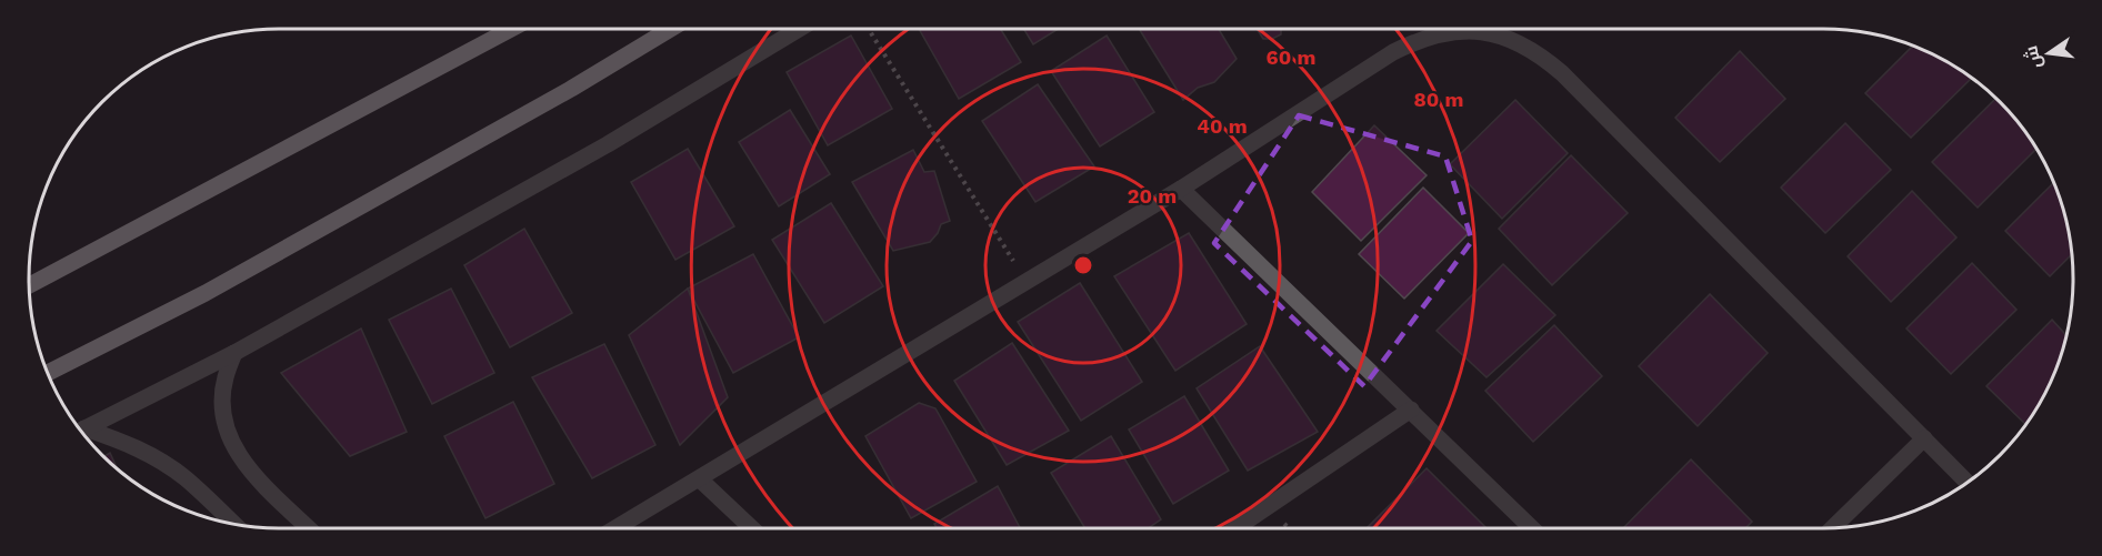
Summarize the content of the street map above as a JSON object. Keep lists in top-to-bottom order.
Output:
{
  "north": "left",
  "rings": [
    "60 m",
    "80 m",
    "40 m",
    "20 m"
  ]
}
